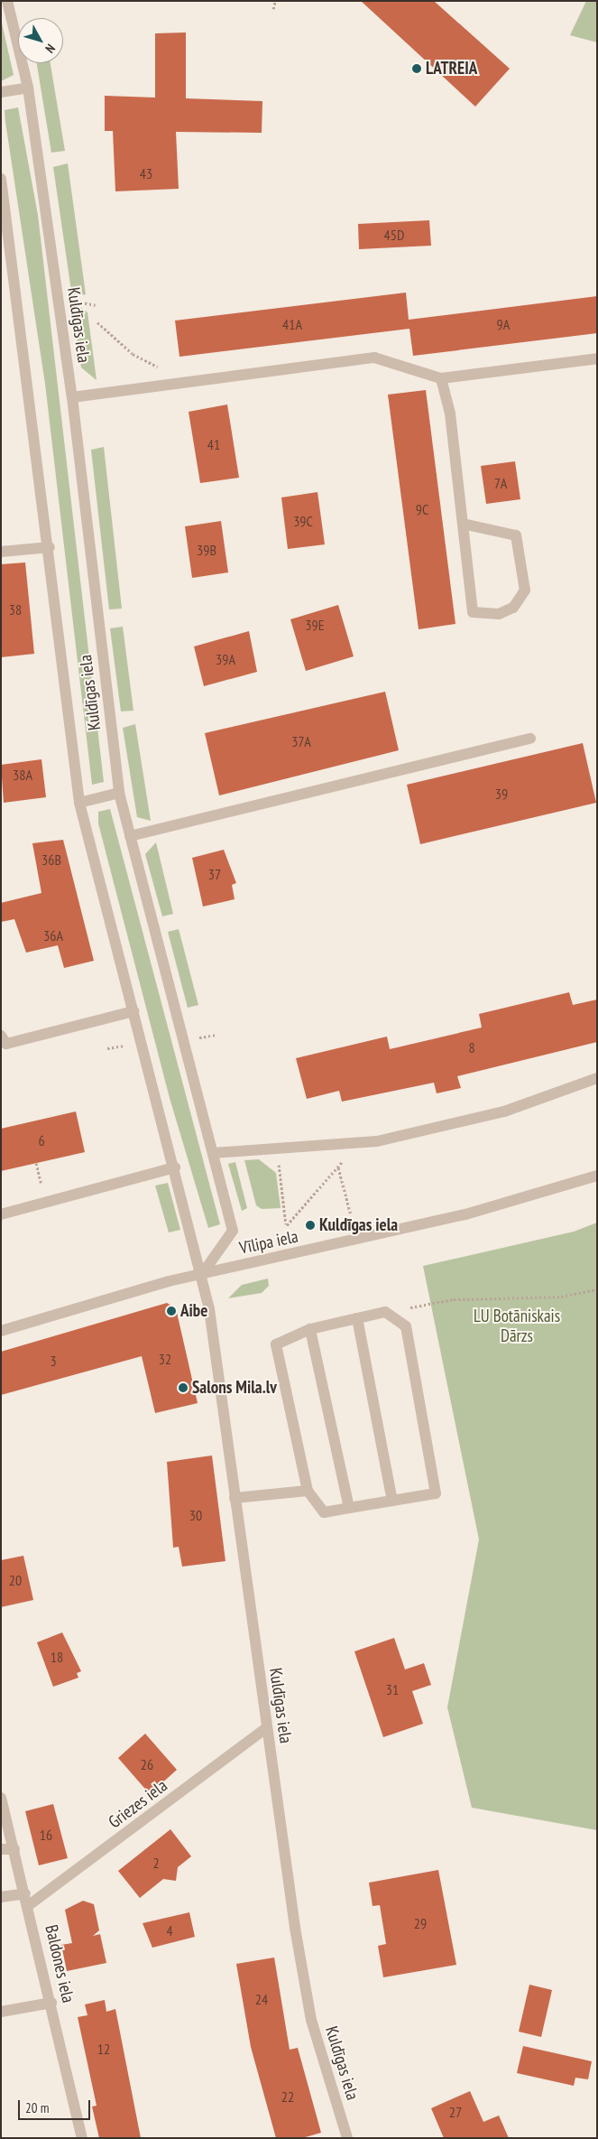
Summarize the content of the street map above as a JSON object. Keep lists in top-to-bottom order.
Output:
{
  "streets": {
    "street": [
      "Kuldīgas iela",
      "Vīlipa iela",
      "Griezes iela",
      "Baldones iela"
    ]
  },
  "crossings": [
    ["Kuldīgas iela", "Vīlipa iela"],
    ["Kuldīgas iela", "Griezes iela"],
    ["Griezes iela", "Baldones iela"]
  ],
  "parks": ["LU Botāniskais Dārzs"],
  "places": [
    "LATREIA",
    "Kuldīgas iela",
    "Aibe",
    "Salons Mila.lv"
  ],
  "house_numbers": [
    "43",
    "45D",
    "41A",
    "9A",
    "41",
    "7A",
    "9C",
    "39C",
    "39B",
    "38",
    "39E",
    "39A",
    "37A",
    "38A",
    "39",
    "36B",
    "37",
    "36A",
    "8",
    "6",
    "32",
    "3",
    "30",
    "20",
    "18",
    "31",
    "26",
    "16",
    "2",
    "29",
    "4",
    "24",
    "12",
    "22",
    "27"
  ],
  "scale_bar": "20 m",
  "north": "bottom right"
}
